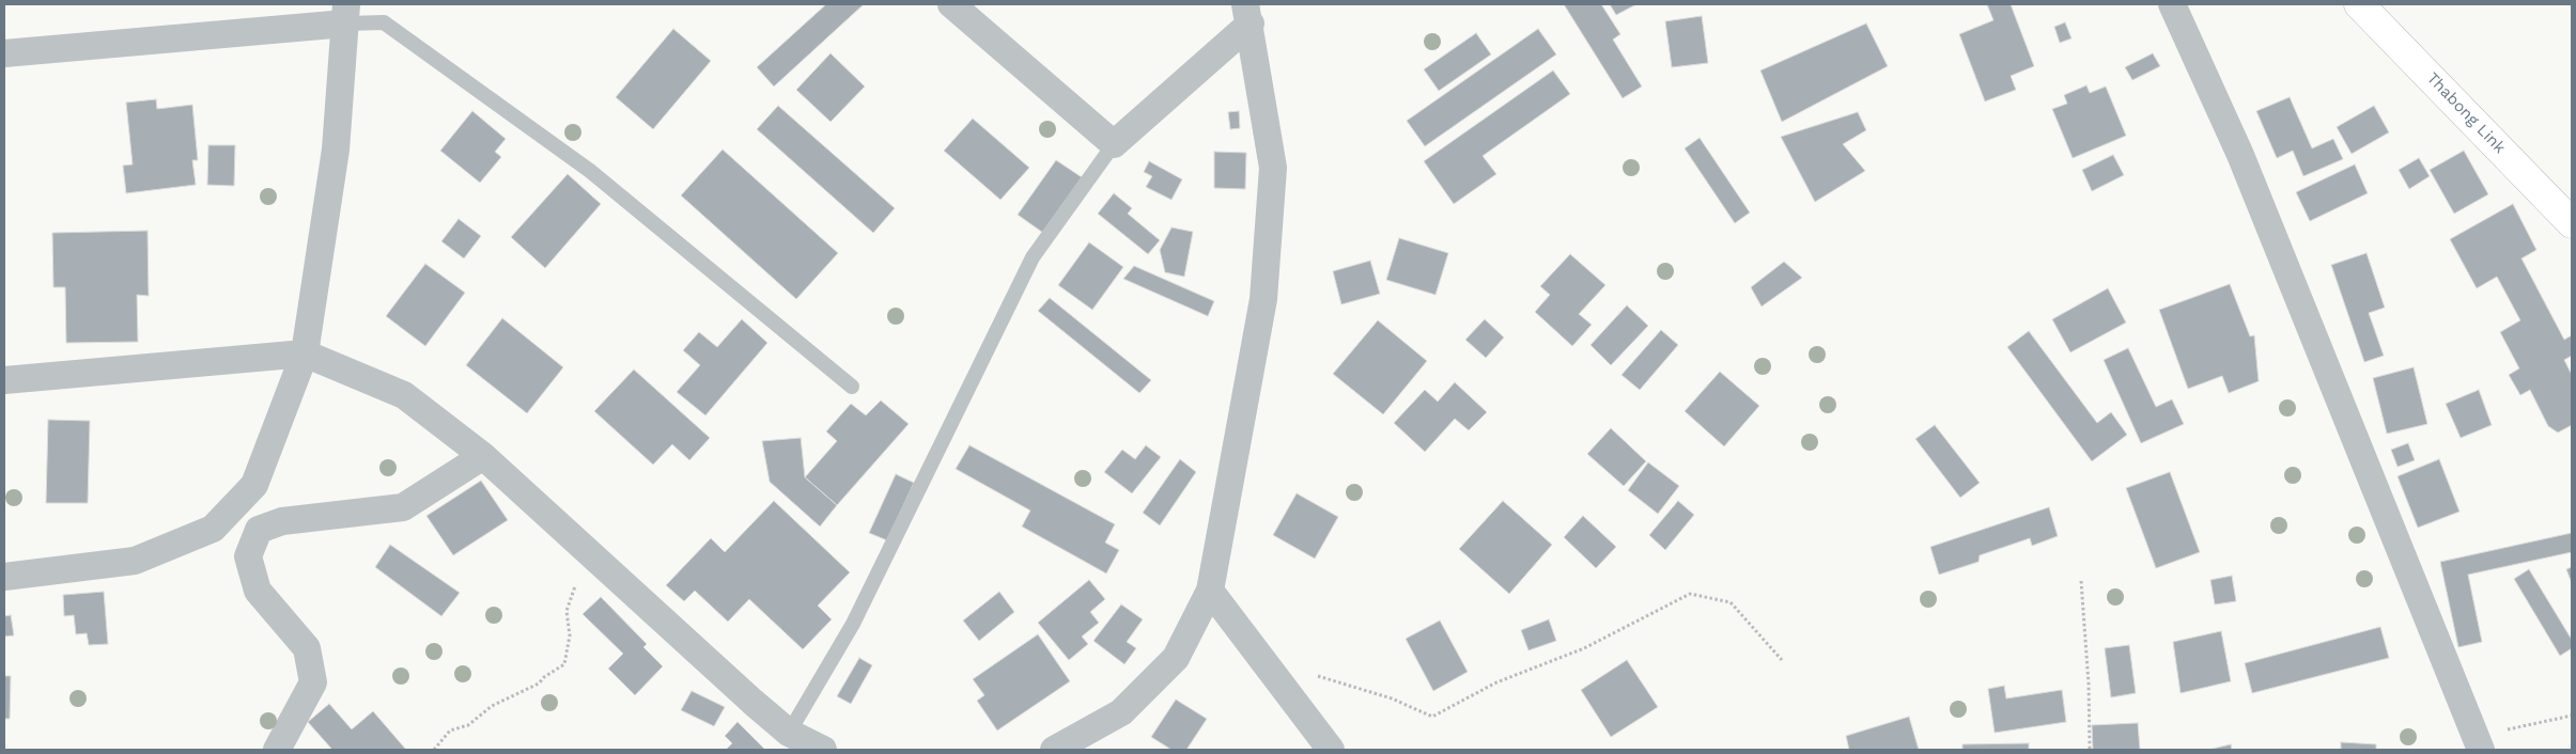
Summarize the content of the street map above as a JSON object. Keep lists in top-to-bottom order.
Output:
{
  "streets": {
    "main road": ["Thabong Link"]
  }
}
